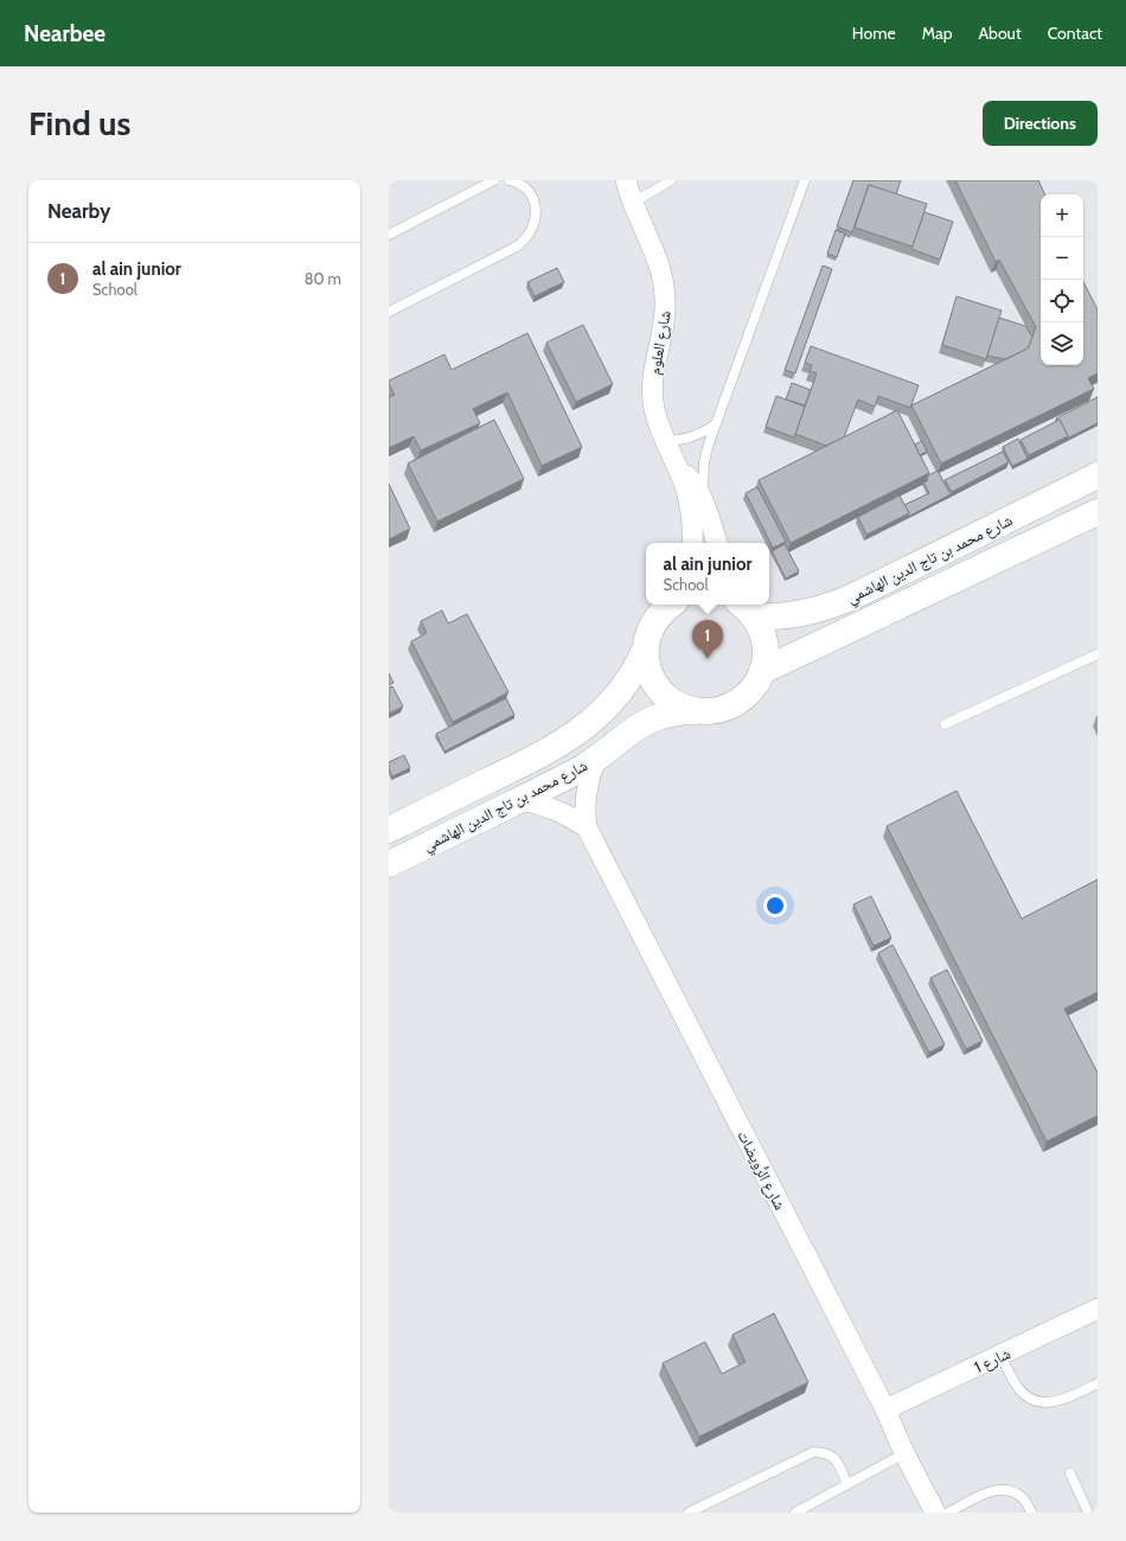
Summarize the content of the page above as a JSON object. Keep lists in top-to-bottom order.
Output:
{
  "streets": {
    "street": [
      "شارع العلوم",
      "شارع محمد بن تاج الدين الهاشمي",
      "شارع الرُّويضات",
      "شارع 1"
    ]
  },
  "crossings": [
    ["شارع محمد بن تاج الدين الهاشمي", "شارع الرُّويضات"],
    ["شارع الرُّويضات", "شارع 1"]
  ],
  "page": {
    "header": "Nearbee",
    "nav": [
      "Home",
      "Map",
      "About",
      "Contact"
    ],
    "buttons": "Directions",
    "title": "Find us",
    "heading": "Nearby",
    "map_buttons": ["+", "−"],
    "list": [
      {
        "mark": "1",
        "name": "al ain junior",
        "note": "School",
        "value": "80 m"
      }
    ],
    "popup": ["al ain junior", "School"],
    "pins": "1"
  }
}
